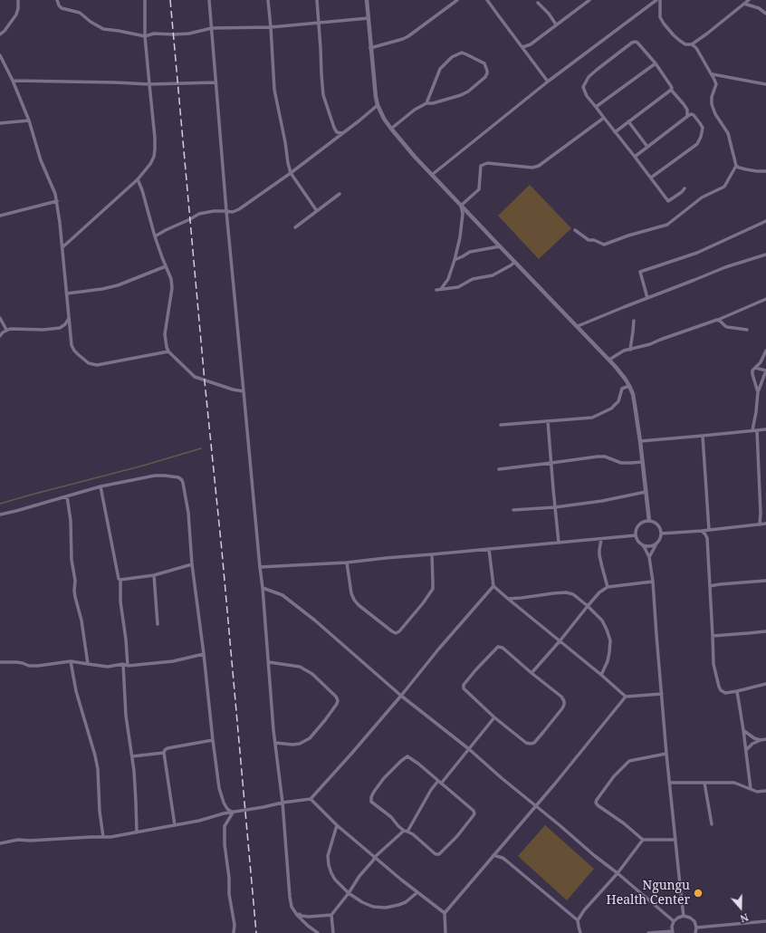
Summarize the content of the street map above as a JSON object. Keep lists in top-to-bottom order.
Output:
{
  "places": ["Ngungu Health Center"],
  "north": "bottom"
}
